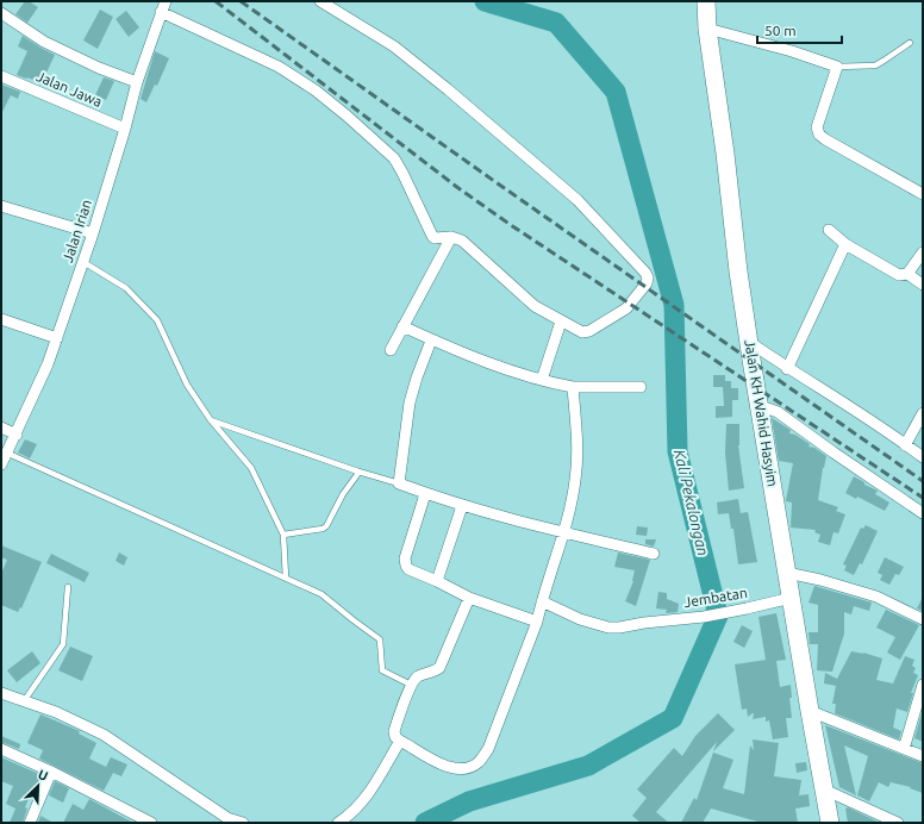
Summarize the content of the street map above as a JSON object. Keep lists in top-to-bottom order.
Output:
{
  "streets": {
    "main road": ["Jalan KH Wahid Hasyim"],
    "street": ["Jalan Jawa", "Jalan Irian", "Jembatan"]
  },
  "crossings": [
    ["Jalan Jawa", "Jalan Irian"],
    ["Jalan KH Wahid Hasyim", "Jembatan"]
  ],
  "water": ["Kali Pekalongan"],
  "scale_bar": "50 m",
  "north": "top right"
}
